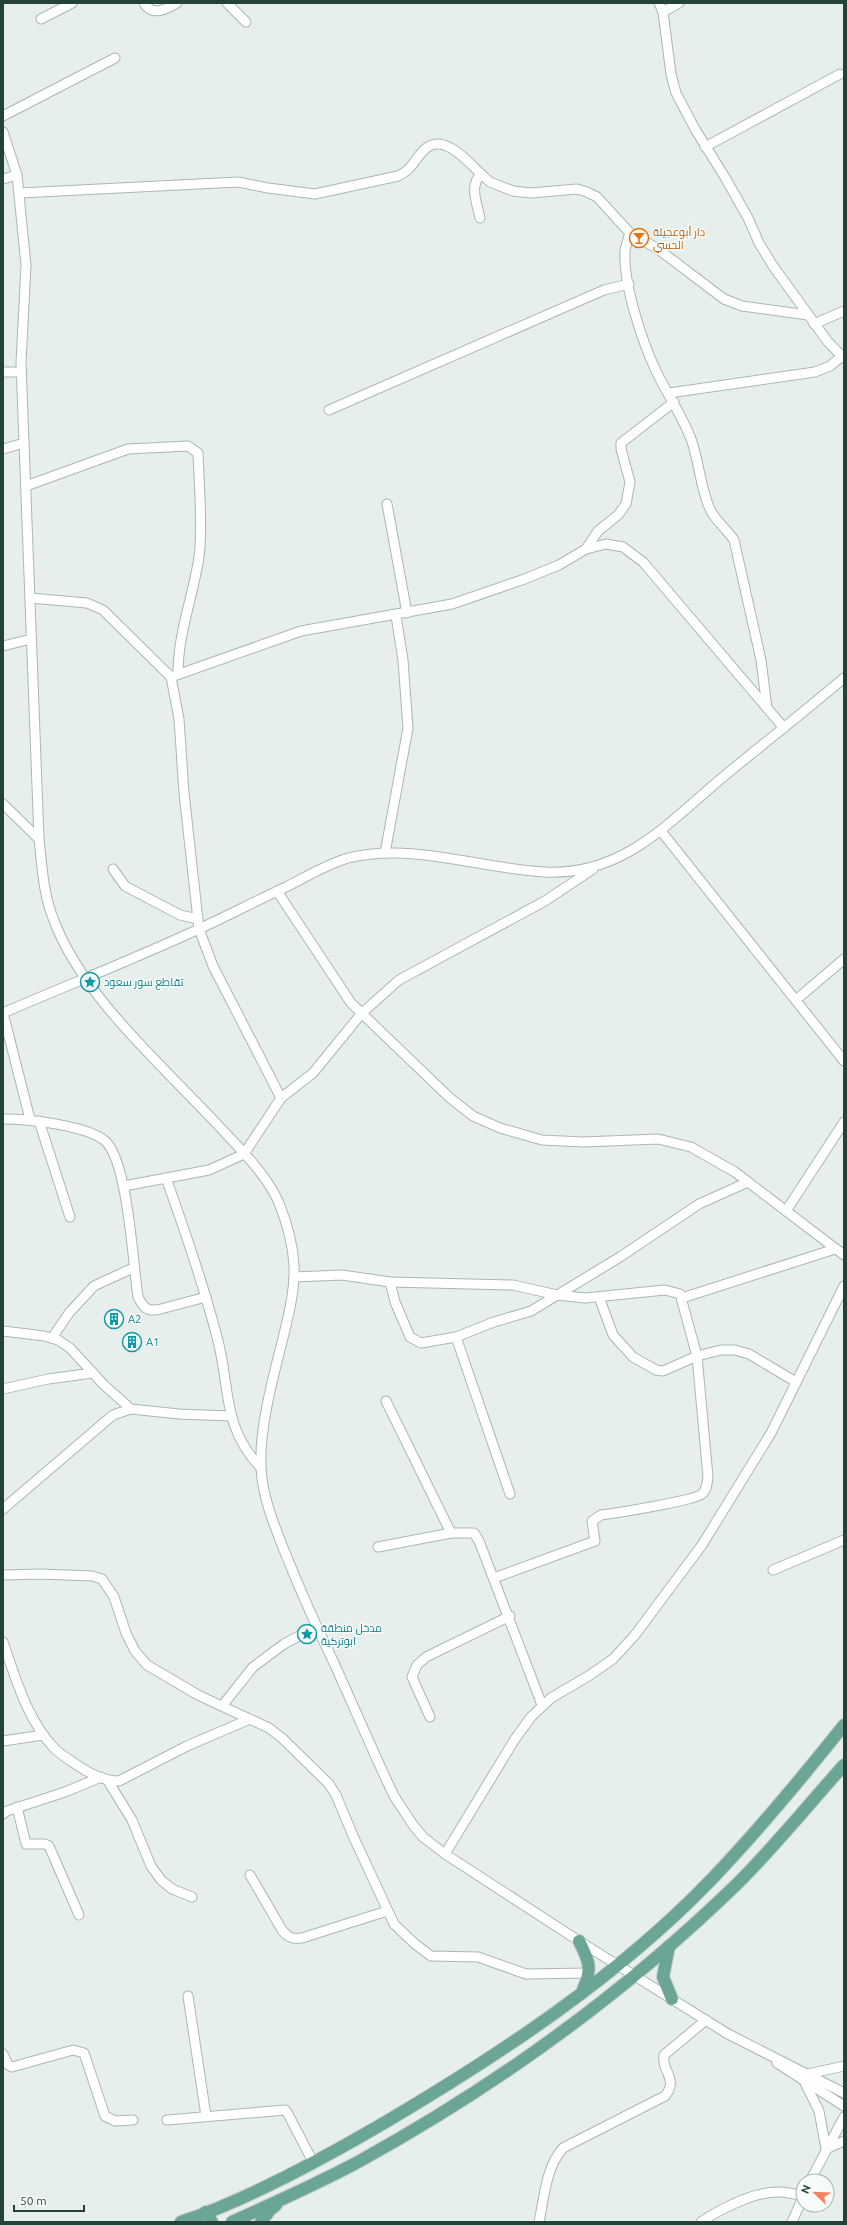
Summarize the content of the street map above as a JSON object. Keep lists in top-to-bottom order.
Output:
{
  "places": {
    "bar": ["دار أبوعجيلة الحسي"],
    "place": ["تقاطع سور سعود", "مدخل منطقة ابوتركية"],
    "building": ["A2", "A1"]
  },
  "scale_bar": "50 m",
  "north": "top left"
}
